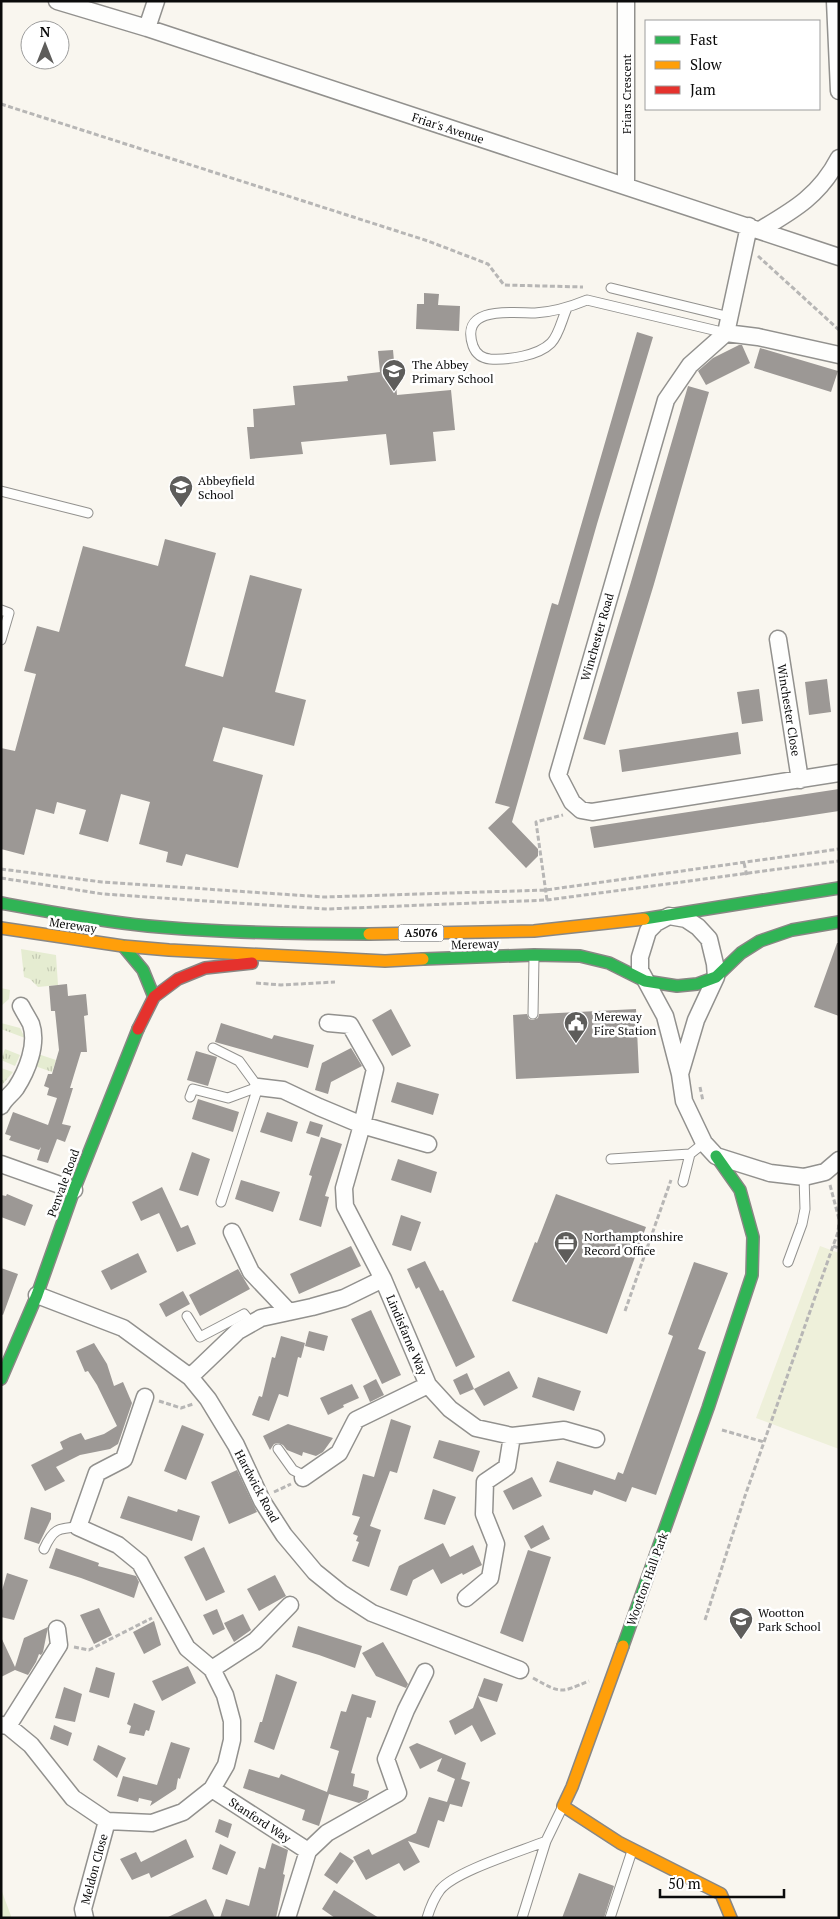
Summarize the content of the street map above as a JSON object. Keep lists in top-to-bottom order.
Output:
{
  "streets": {
    "main road": [
      "Mereway",
      "A5076",
      "Penvale Road",
      "Wootton Hall Park"
    ],
    "street": [
      "Friars Crescent",
      "Friar's Avenue",
      "Winchester Road",
      "Winchester Close",
      "Lindisfarne Way",
      "Hardwick Road",
      "Stanford Way",
      "Meldon Close"
    ]
  },
  "crossings": [
    ["Friars Crescent", "Friar's Avenue"],
    ["Penvale Road", "Hardwick Road"],
    ["Lindisfarne Way", "Hardwick Road"]
  ],
  "places": {
    "school or university": ["The Abbey Primary School", "Abbeyfield School", "Wootton Park School"],
    "public building": ["Mereway Fire Station"],
    "office": ["Northamptonshire Record Office"]
  },
  "legend": ["Fast", "Slow", "Jam"],
  "scale_bar": "50 m",
  "north": "top"
}
